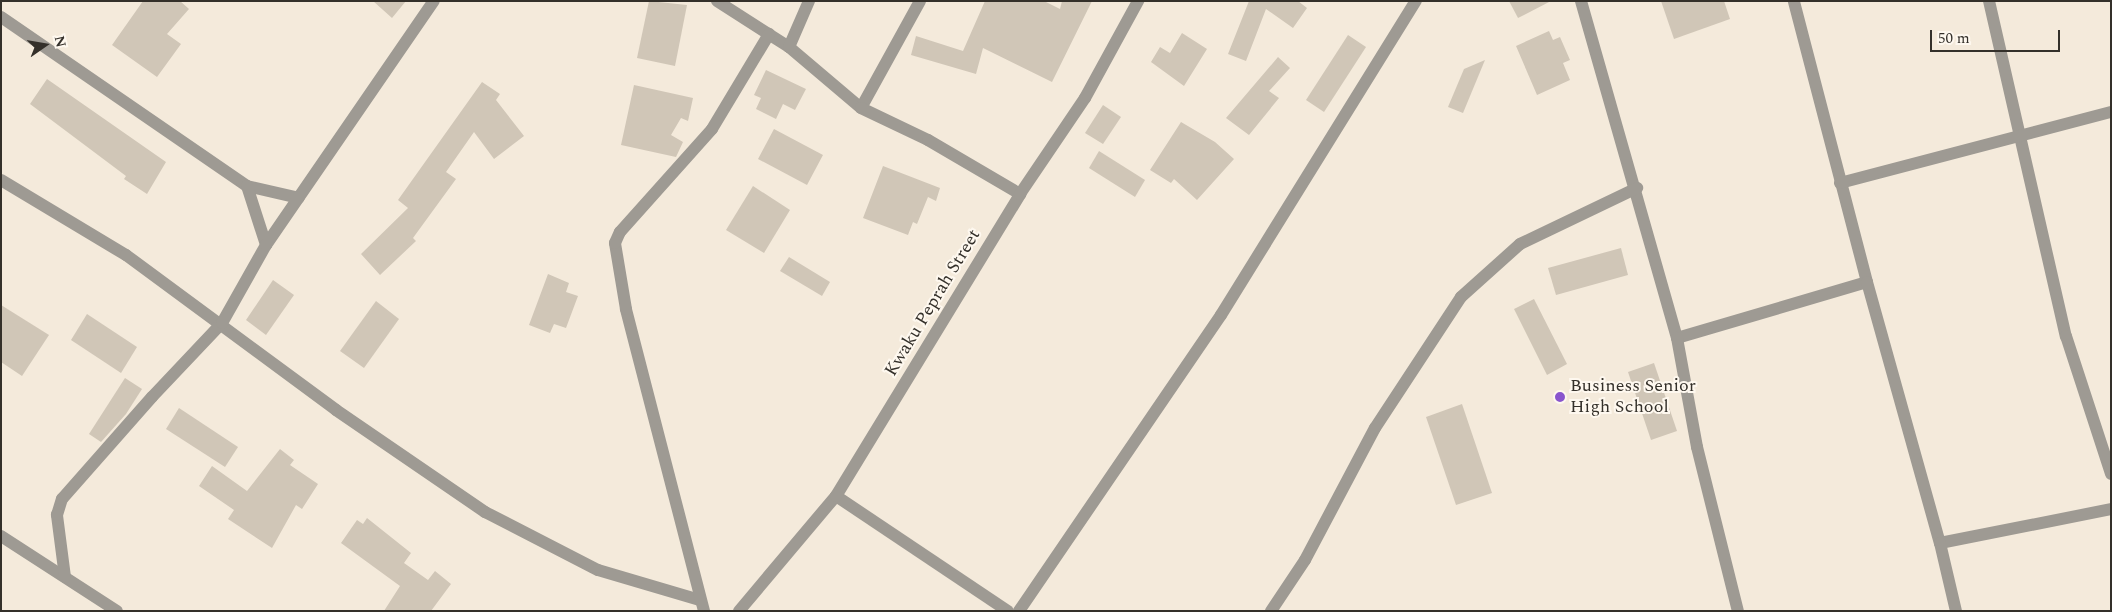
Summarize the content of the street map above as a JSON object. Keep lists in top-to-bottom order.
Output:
{
  "streets": {
    "street": ["Kwaku Peprah Street"]
  },
  "places": ["Business Senior High School"],
  "scale_bar": "50 m",
  "north": "right"
}
